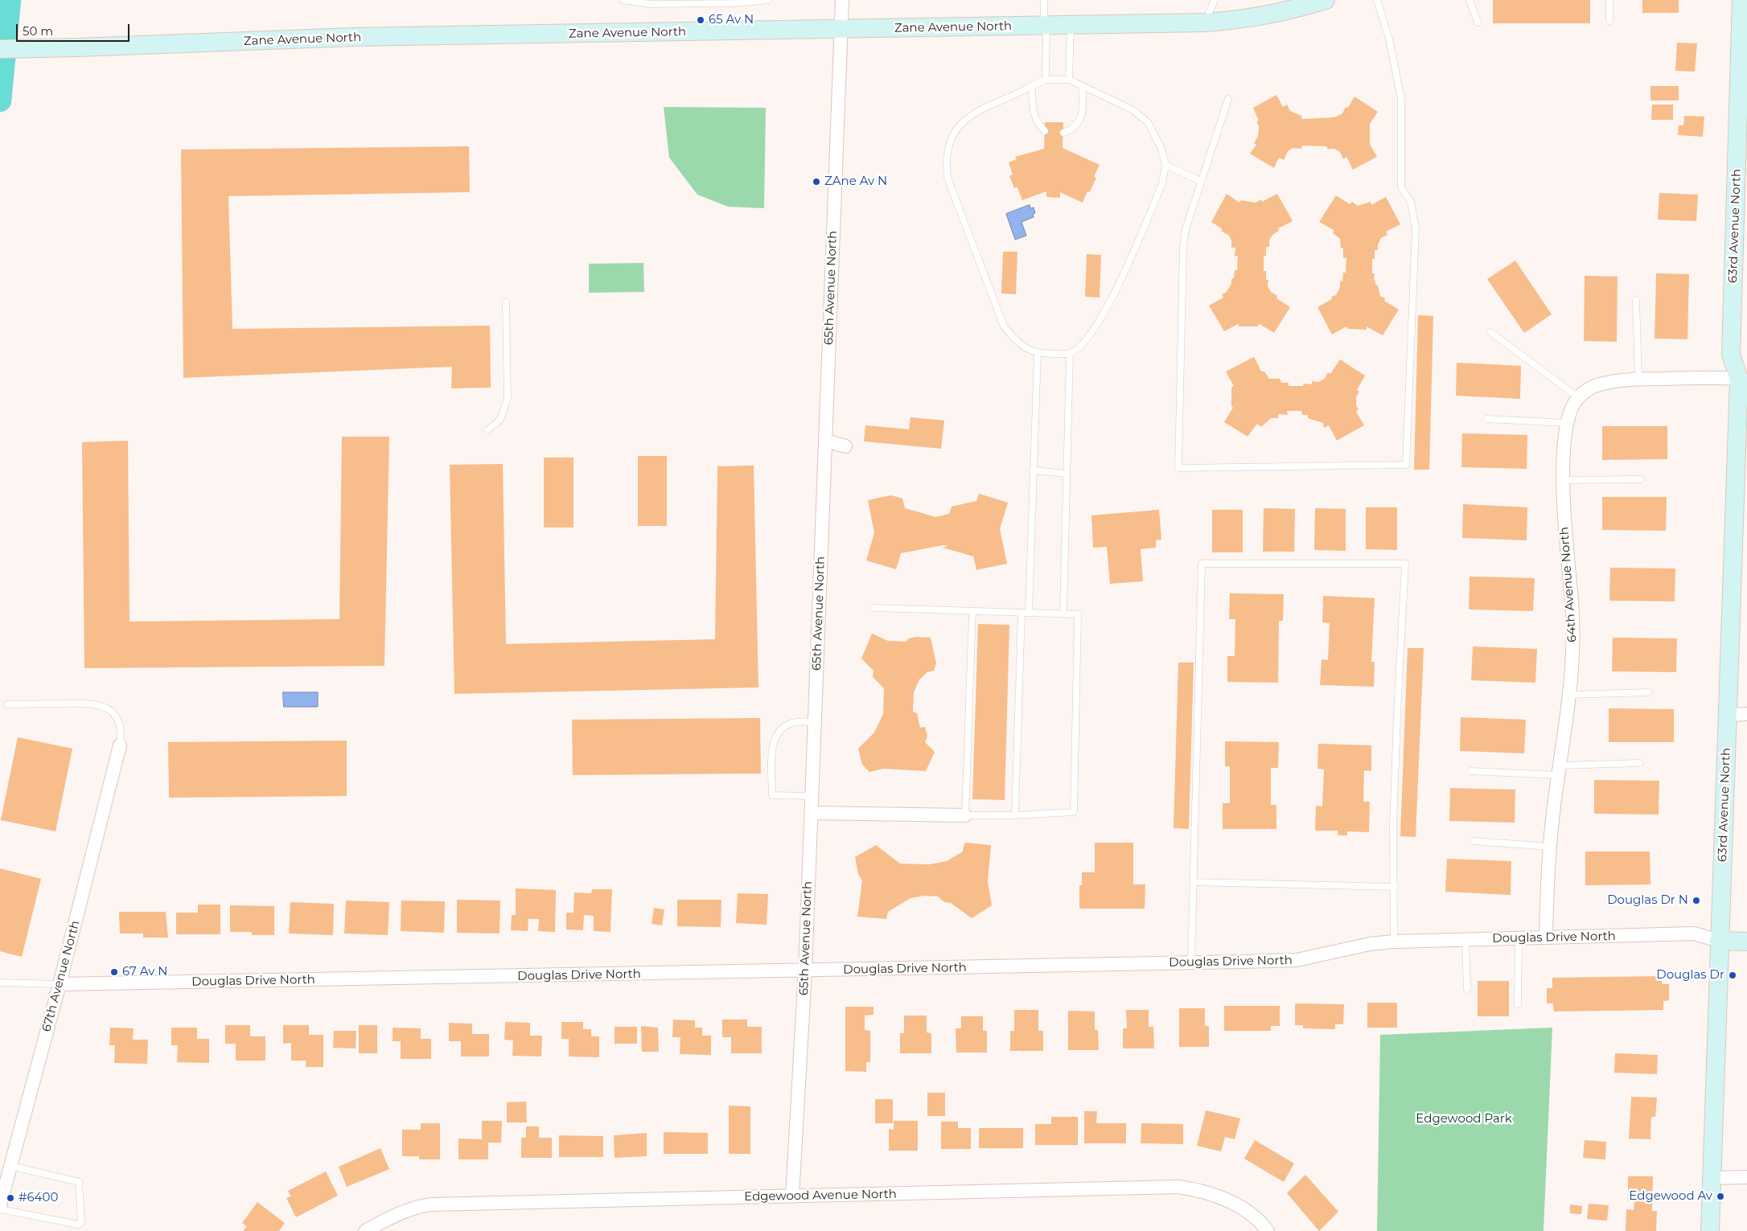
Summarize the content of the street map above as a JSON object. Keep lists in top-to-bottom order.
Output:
{
  "streets": {
    "street": [
      "Zane Avenue North",
      "63rd Avenue North",
      "65th Avenue North",
      "64th Avenue North",
      "Douglas Drive North",
      "67th Avenue North",
      "Edgewood Avenue North"
    ]
  },
  "crossings": [
    ["Zane Avenue North", "65th Avenue North"],
    ["63rd Avenue North", "Douglas Drive North"],
    ["65th Avenue North", "Douglas Drive North"],
    ["65th Avenue North", "Edgewood Avenue North"],
    ["64th Avenue North", "Douglas Drive North"],
    ["Douglas Drive North", "67th Avenue North"]
  ],
  "parks": ["Edgewood Park"],
  "places": [
    "65 Av N",
    "ZAne Av N",
    "Douglas Dr N",
    "67 Av N",
    "Douglas Dr",
    "Edgewood Av",
    "#6400"
  ],
  "scale_bar": "50 m"
}
